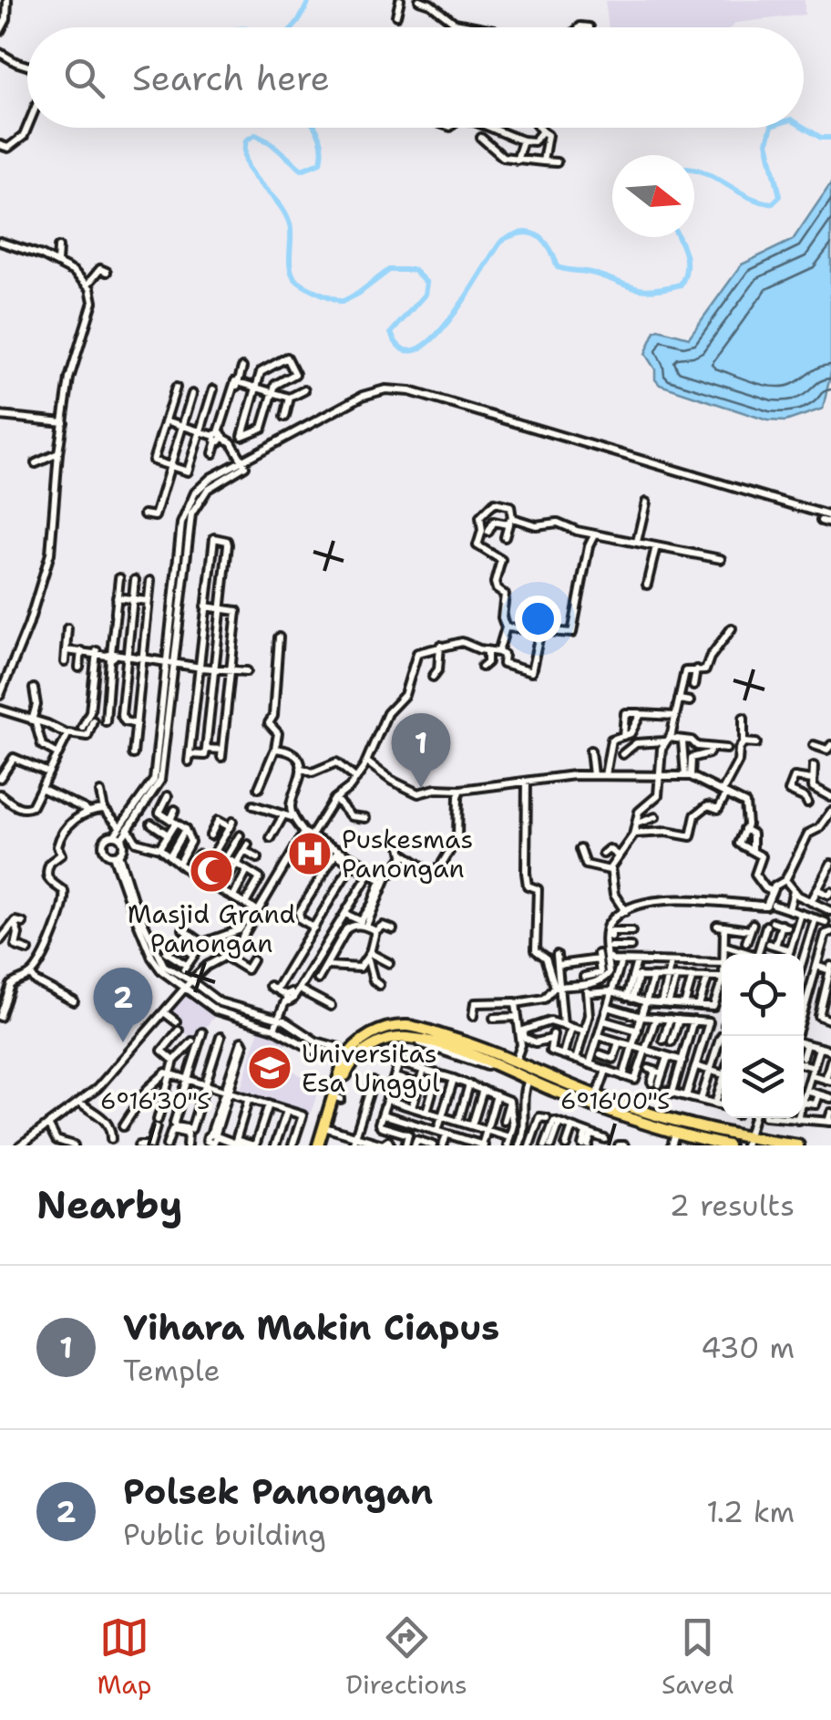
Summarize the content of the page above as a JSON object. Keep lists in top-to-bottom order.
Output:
{
  "places": {
    "hospital": ["Puskesmas Panongan"],
    "mosque": ["Masjid Grand Panongan"],
    "school or university": ["Universitas Esa Unggul"]
  },
  "north": "right",
  "page": {
    "search": "Search here",
    "pins": ["1", "2"],
    "heading": ["Nearby", "2 results"],
    "list": [
      {
        "mark": "1",
        "name": "Vihara Makin Ciapus",
        "note": "Temple",
        "value": "430 m"
      },
      {
        "mark": "2",
        "name": "Polsek Panongan",
        "note": "Public building",
        "value": "1.2 km"
      }
    ],
    "nav": ["Map", "Directions", "Saved"]
  },
  "coordinates": ["6°16'30\"S", "6°16'00\"S"]
}
